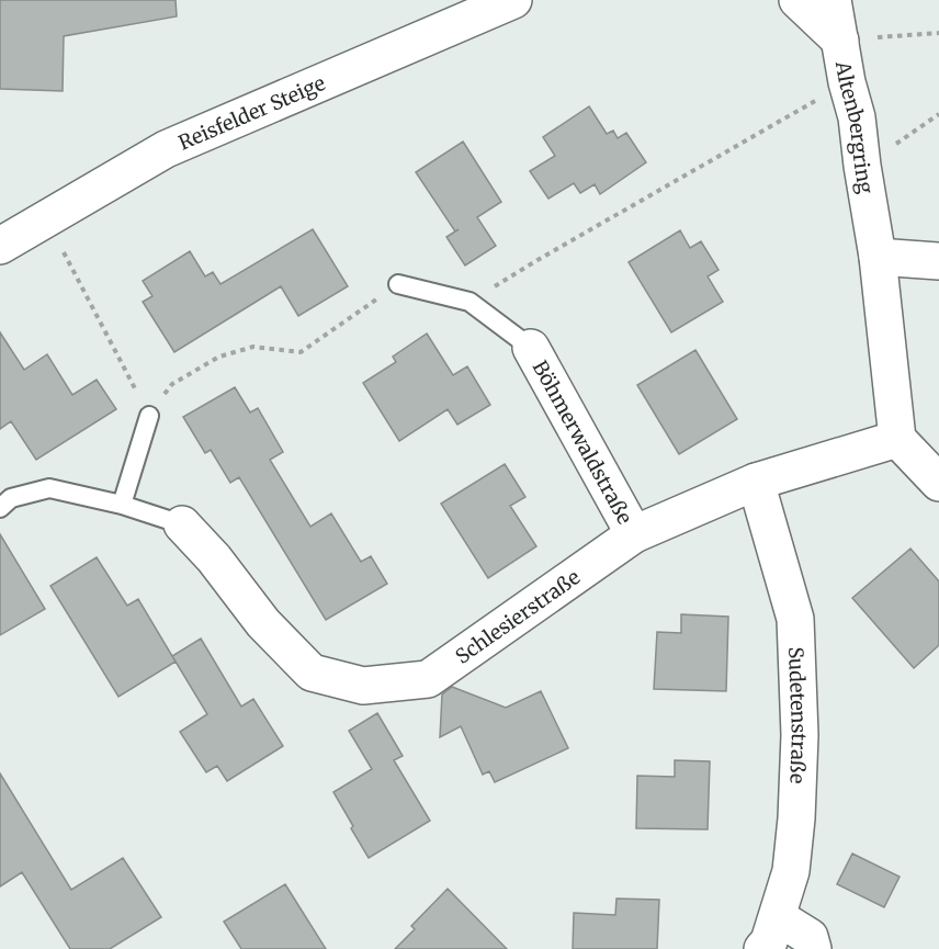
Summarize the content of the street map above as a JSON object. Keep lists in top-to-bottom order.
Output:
{
  "streets": {
    "street": [
      "Reisfelder Steige",
      "Altenbergring",
      "Böhmerwaldstraße",
      "Schlesierstraße",
      "Sudetenstraße"
    ]
  },
  "crossings": [
    ["Altenbergring", "Schlesierstraße"],
    ["Böhmerwaldstraße", "Schlesierstraße"],
    ["Schlesierstraße", "Sudetenstraße"]
  ]
}
